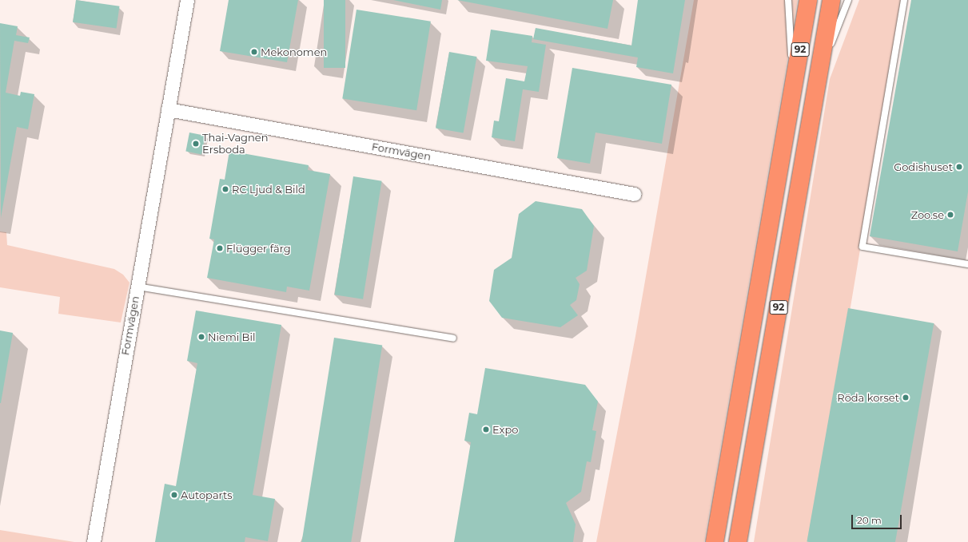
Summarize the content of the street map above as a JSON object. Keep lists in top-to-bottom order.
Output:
{
  "streets": {
    "highway": ["92"],
    "street": ["Formvägen"]
  },
  "places": [
    "Mekonomen",
    "Thai-Vagnen Ersboda",
    "Godishuset",
    "RC Ljud & Bild",
    "Zoo.se",
    "Flügger färg",
    "Niemi Bil",
    "Röda korset",
    "Expo",
    "Autoparts"
  ],
  "scale_bar": "20 m"
}
